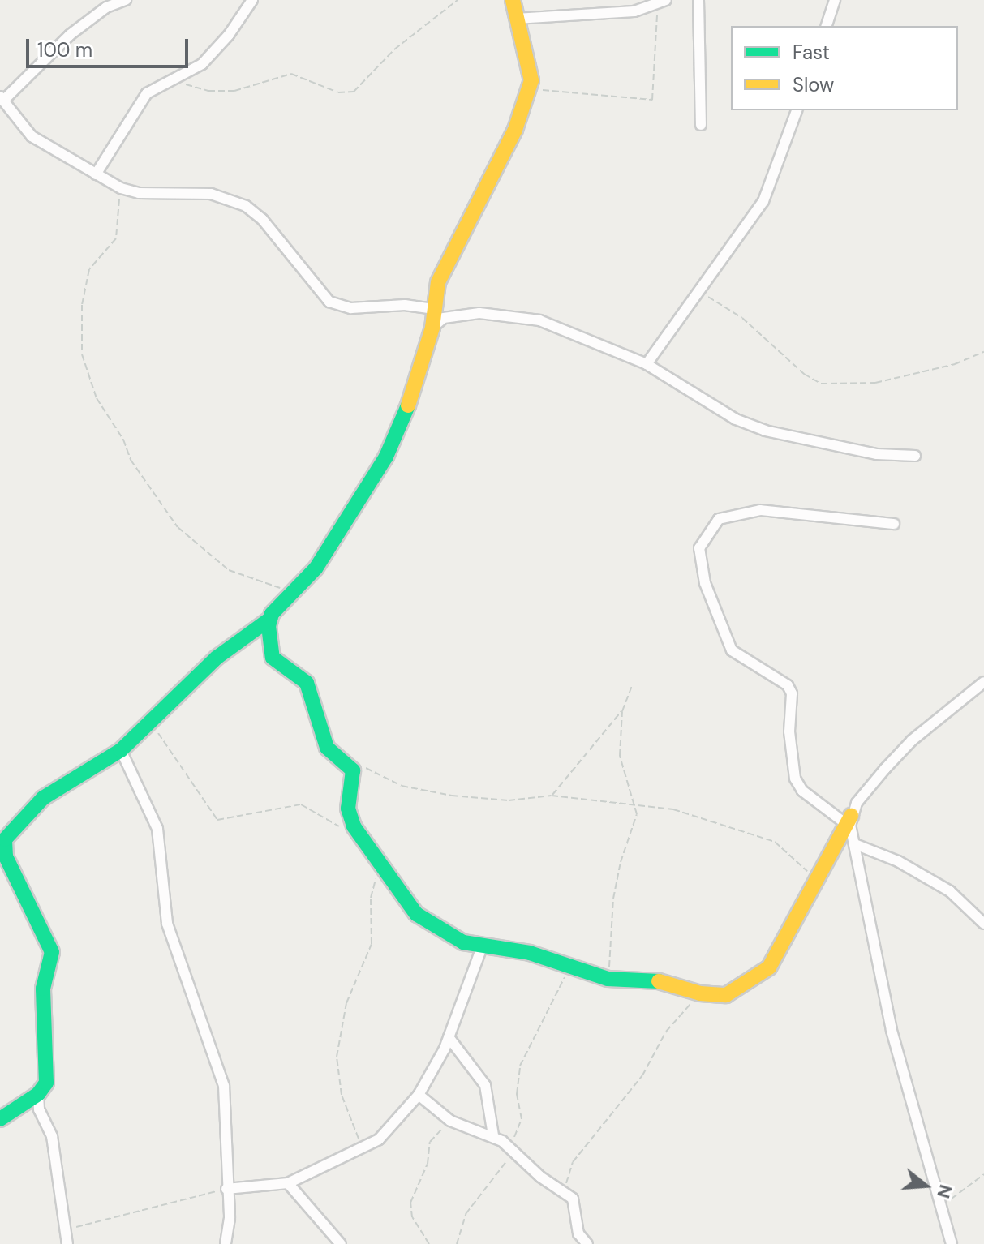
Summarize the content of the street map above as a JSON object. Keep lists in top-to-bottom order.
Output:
{
  "legend": ["Fast", "Slow"],
  "scale_bar": "100 m",
  "north": "right"
}
